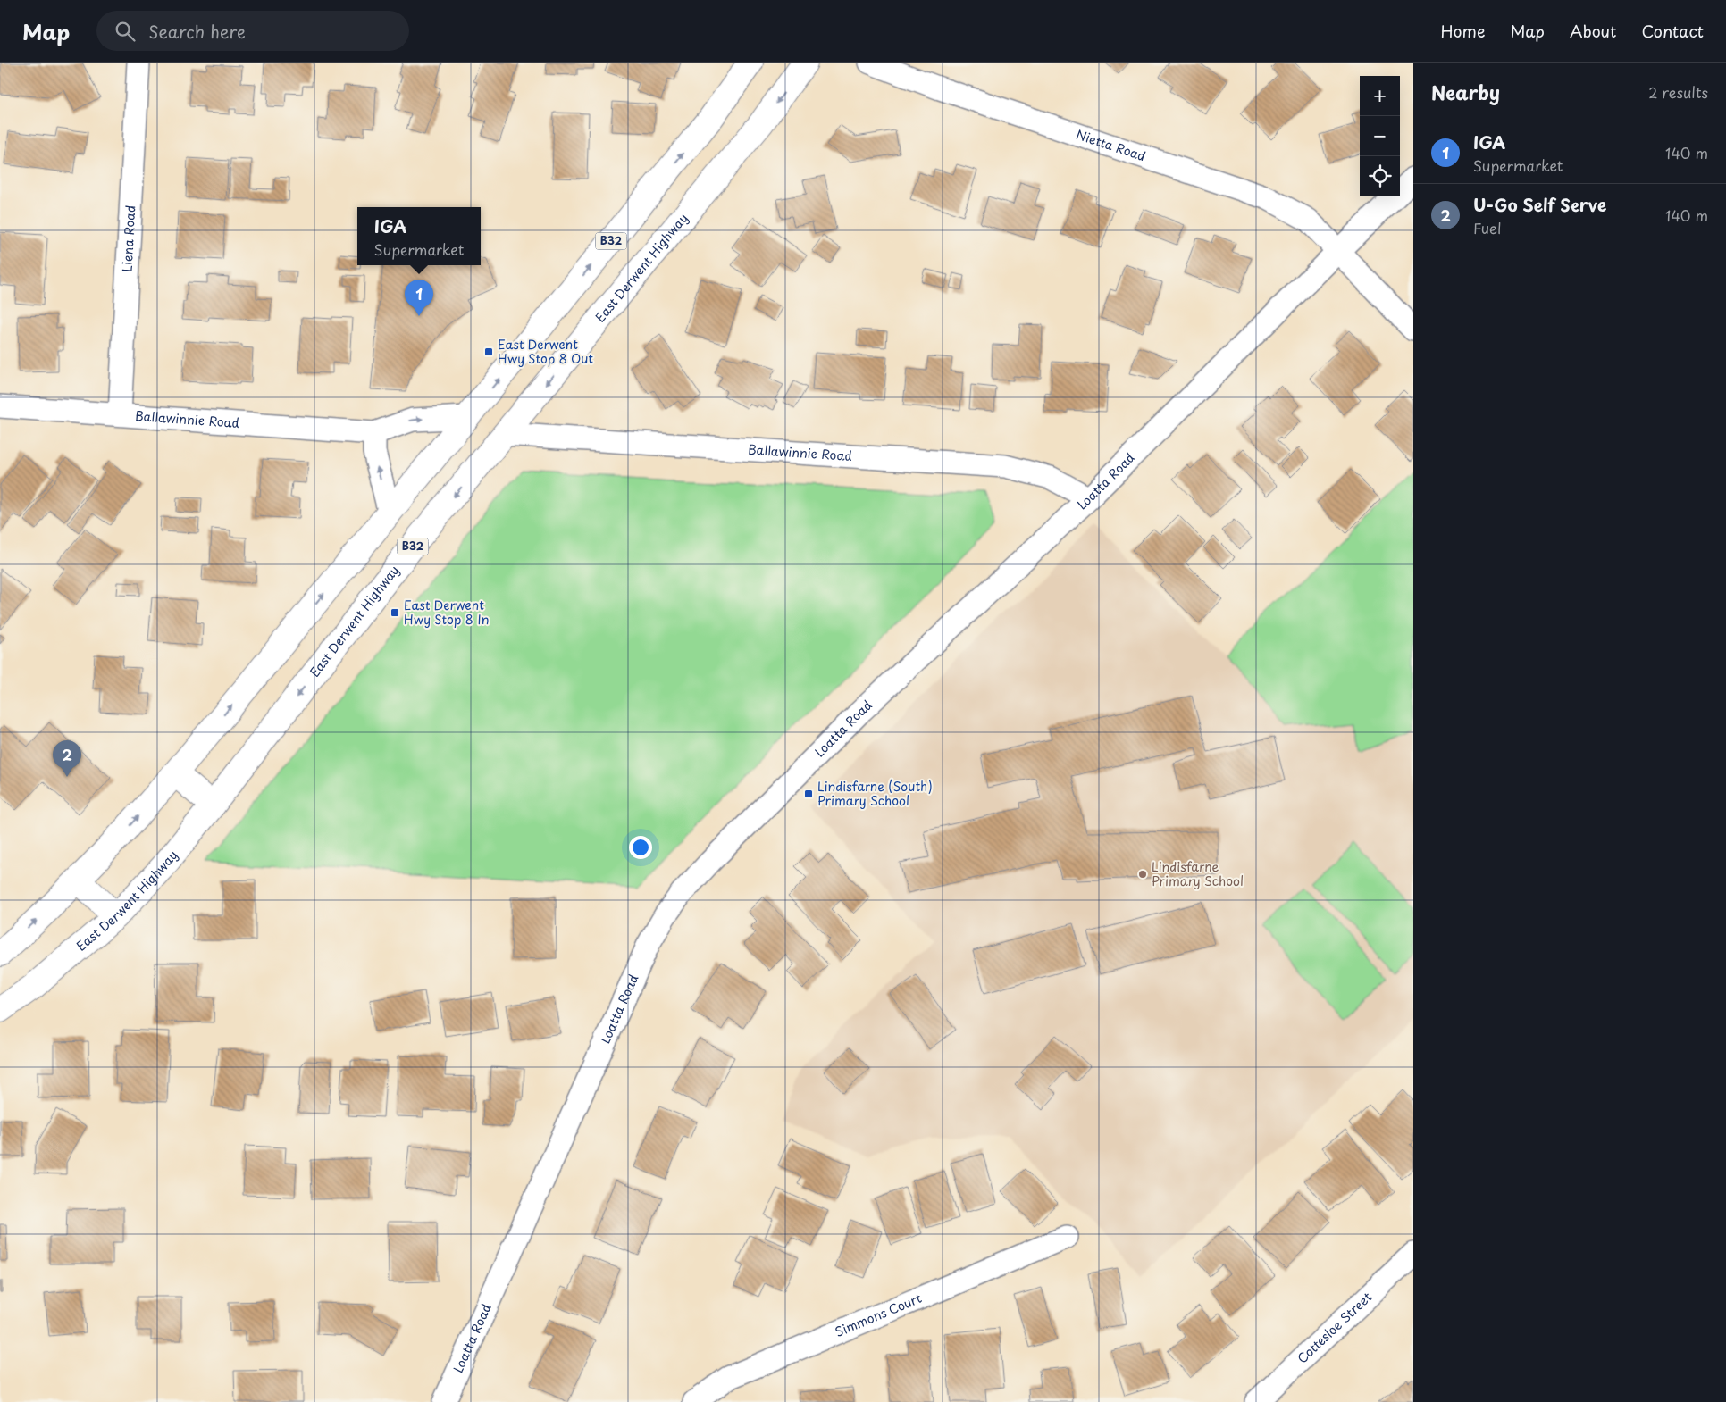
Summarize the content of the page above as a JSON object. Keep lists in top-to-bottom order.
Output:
{
  "streets": {
    "main road": ["B32", "East Derwent Highway"],
    "street": [
      "Nietta Road",
      "Liena Road",
      "Ballawinnie Road",
      "Loatta Road",
      "Simmons Court",
      "Cottesloe Street"
    ]
  },
  "crossings": [
    ["Nietta Road", "Loatta Road"],
    ["Liena Road", "Ballawinnie Road"],
    ["B32", "Ballawinnie Road"],
    ["East Derwent Highway", "Ballawinnie Road"],
    ["Ballawinnie Road", "Loatta Road"]
  ],
  "places": {
    "transit": ["East Derwent Hwy Stop 8 Out", "East Derwent Hwy Stop 8 In", "Lindisfarne (South) Primary School"],
    "other": ["Lindisfarne Primary School"]
  },
  "page": {
    "header": "Map",
    "search": "Search here",
    "nav": [
      "Home",
      "Map",
      "About",
      "Contact"
    ],
    "heading": ["Nearby", "2 results"],
    "map_buttons": ["+", "−"],
    "list": [
      {
        "mark": "1",
        "name": "IGA",
        "note": "Supermarket",
        "value": "140 m"
      },
      {
        "mark": "2",
        "name": "U-Go Self Serve",
        "note": "Fuel",
        "value": "140 m"
      }
    ],
    "popup": ["IGA", "Supermarket"],
    "pins": ["1", "2"]
  }
}
